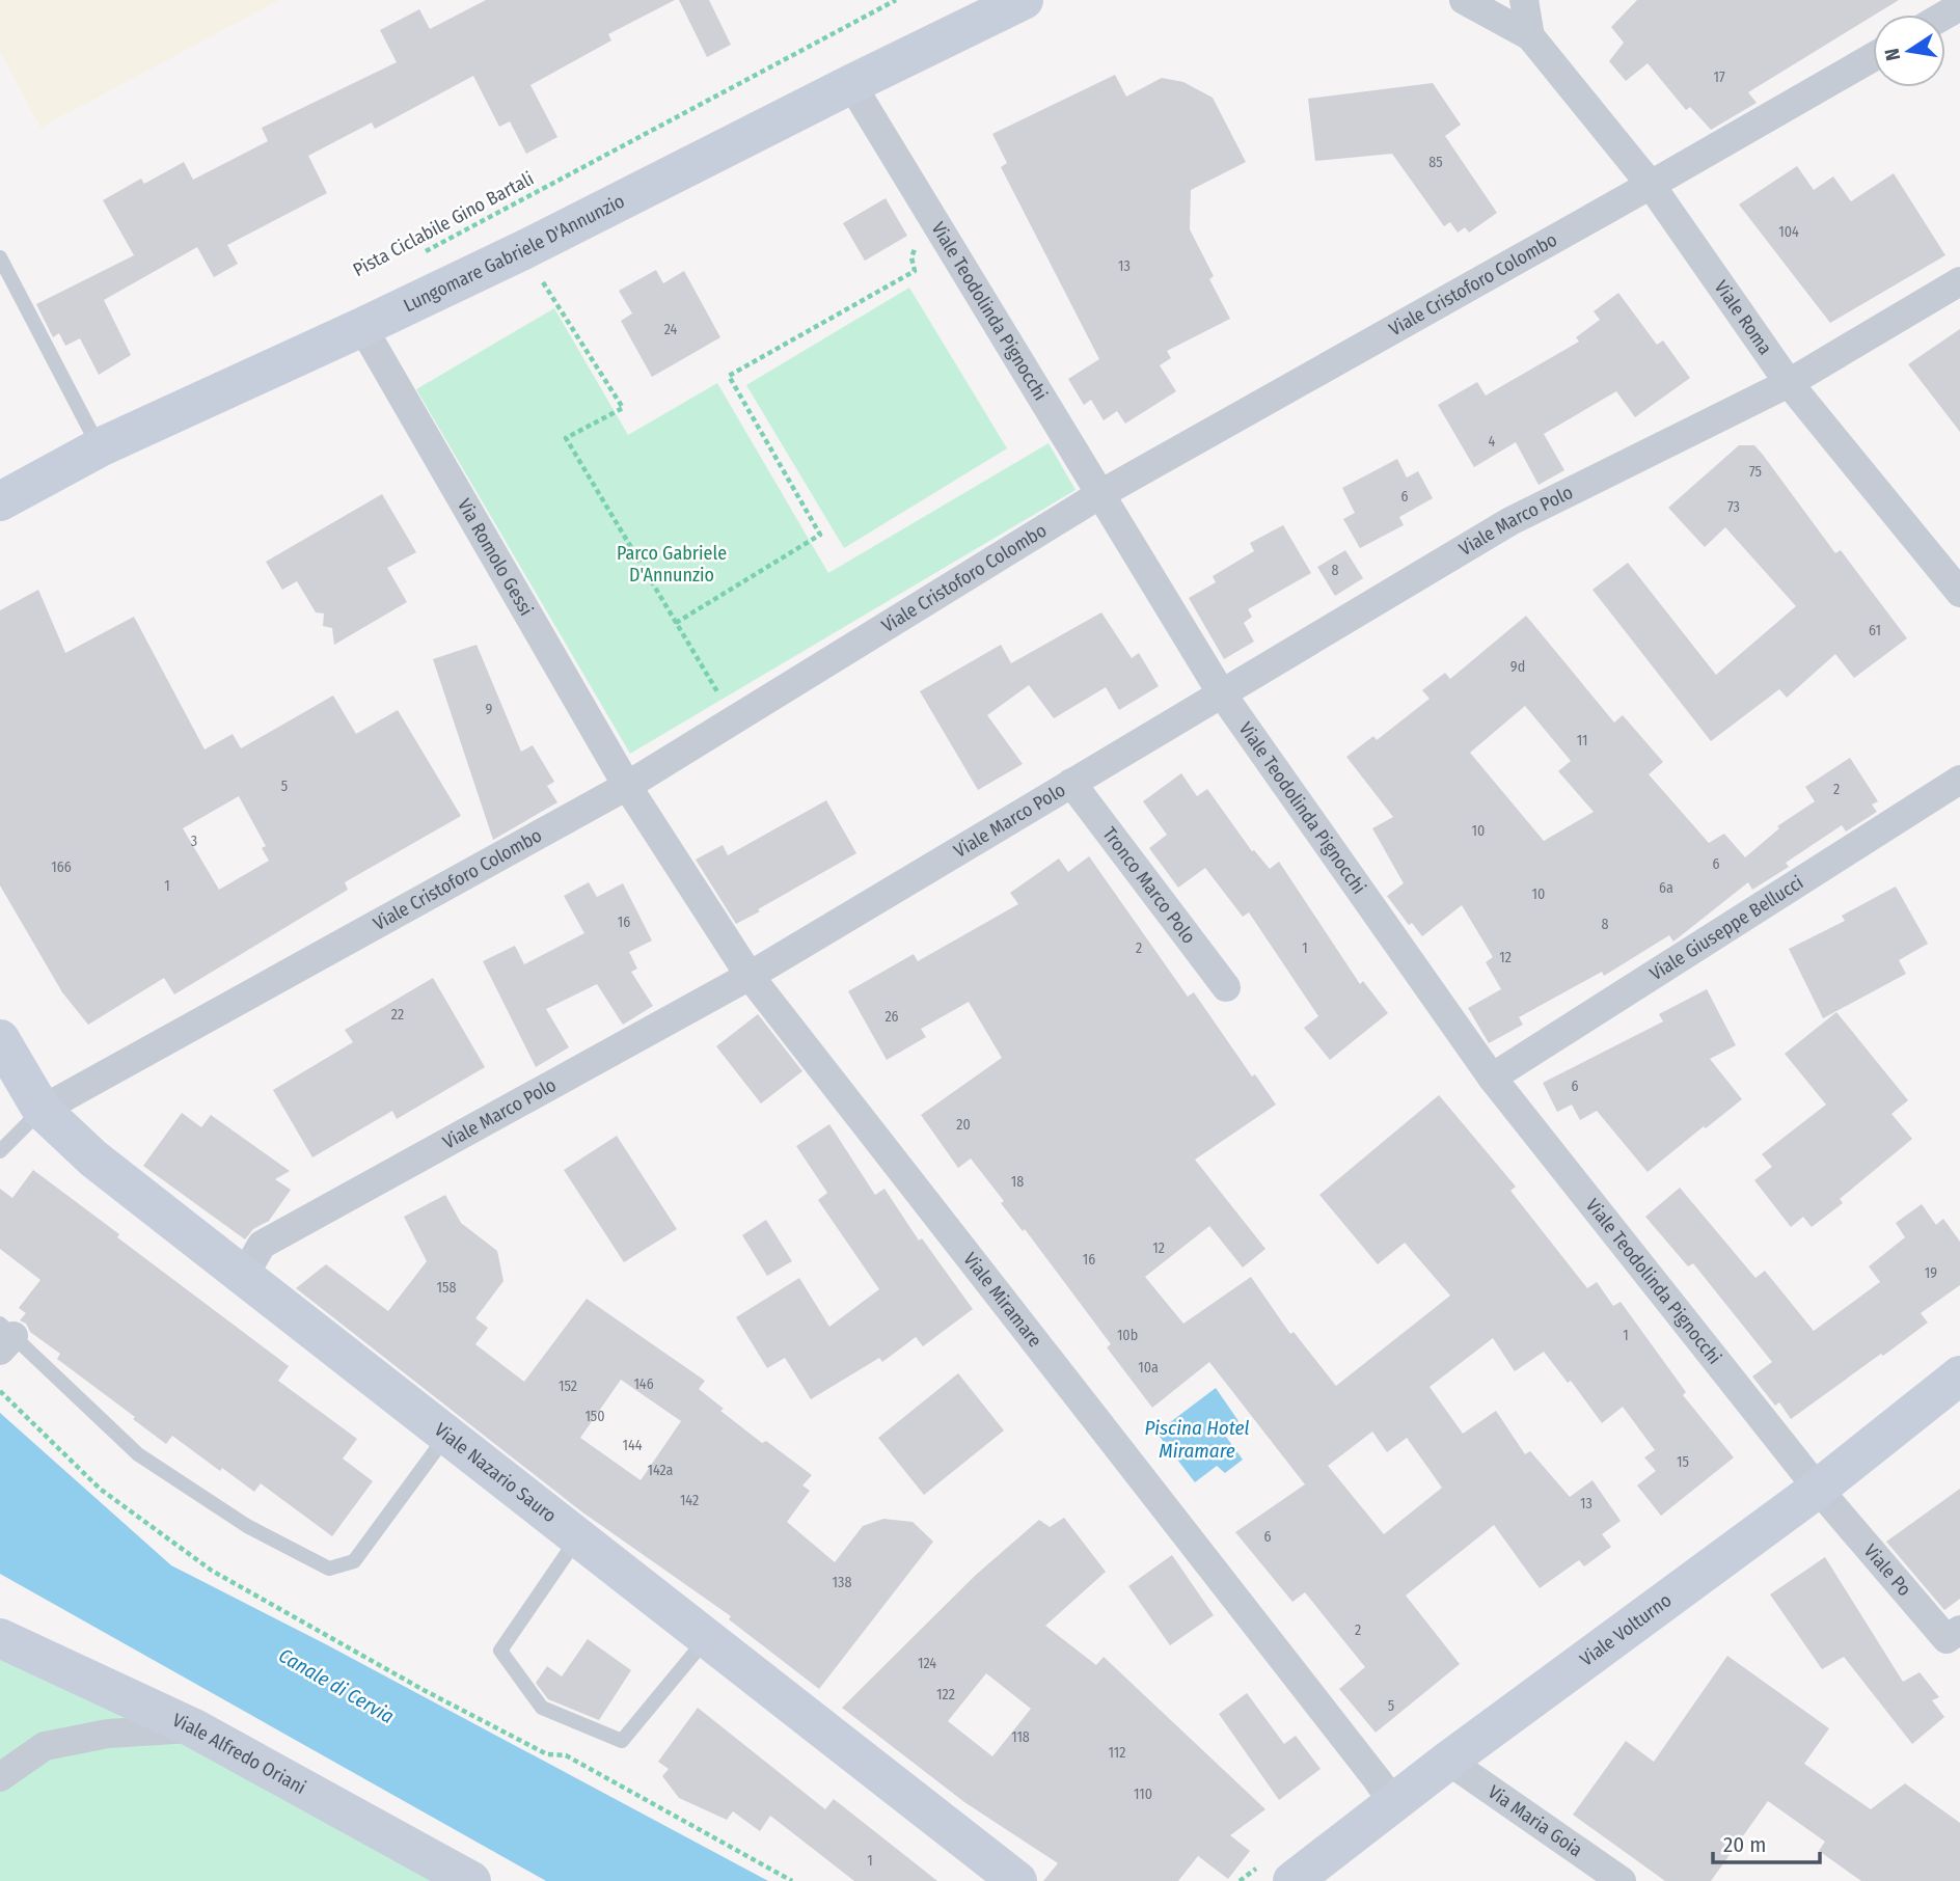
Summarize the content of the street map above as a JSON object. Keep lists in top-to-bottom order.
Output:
{
  "streets": {
    "street": [
      "Lungomare Gabriele D'Annunzio",
      "Viale Cristoforo Colombo",
      "Viale Teodolinda Pignocchi",
      "Viale Roma",
      "Viale Marco Polo",
      "Via Romolo Gessi",
      "Tronco Marco Polo",
      "Viale Giuseppe Bellucci",
      "Viale Miramare",
      "Viale Nazario Sauro",
      "Viale Po",
      "Viale Volturno",
      "Viale Alfredo Oriani",
      "Via Maria Goia"
    ],
    "path": ["Pista Ciclabile Gino Bartali"]
  },
  "crossings": [
    ["Lungomare Gabriele D'Annunzio", "Viale Teodolinda Pignocchi"],
    ["Lungomare Gabriele D'Annunzio", "Via Romolo Gessi"],
    ["Viale Cristoforo Colombo", "Viale Teodolinda Pignocchi"],
    ["Viale Cristoforo Colombo", "Viale Roma"],
    ["Viale Cristoforo Colombo", "Via Romolo Gessi"],
    ["Viale Cristoforo Colombo", "Viale Miramare"],
    ["Viale Cristoforo Colombo", "Viale Nazario Sauro"],
    ["Viale Teodolinda Pignocchi", "Viale Marco Polo"],
    ["Viale Teodolinda Pignocchi", "Viale Giuseppe Bellucci"],
    ["Viale Teodolinda Pignocchi", "Viale Po"],
    ["Viale Teodolinda Pignocchi", "Viale Volturno"],
    ["Viale Roma", "Viale Marco Polo"],
    ["Viale Marco Polo", "Tronco Marco Polo"],
    ["Viale Marco Polo", "Viale Miramare"],
    ["Viale Marco Polo", "Viale Nazario Sauro"],
    ["Via Romolo Gessi", "Viale Miramare"],
    ["Viale Miramare", "Viale Volturno"],
    ["Viale Po", "Viale Volturno"],
    ["Viale Volturno", "Via Maria Goia"]
  ],
  "water": ["Piscina Hotel Miramare", "Canale di Cervia"],
  "parks": ["Parco Gabriele D'Annunzio"],
  "house_numbers": [
    "17",
    "85",
    "104",
    "13",
    "24",
    "4",
    "75",
    "6",
    "73",
    "8",
    "61",
    "9d",
    "9",
    "11",
    "5",
    "2",
    "10",
    "3",
    "6",
    "166",
    "1",
    "6a",
    "10",
    "16",
    "8",
    "2",
    "1",
    "12",
    "22",
    "26",
    "6",
    "20",
    "18",
    "12",
    "16",
    "19",
    "158",
    "10b",
    "1",
    "10a",
    "146",
    "152",
    "150",
    "144",
    "15",
    "142a",
    "142",
    "13",
    "6",
    "138",
    "2",
    "124",
    "122",
    "5",
    "118",
    "112",
    "110",
    "1"
  ],
  "scale_bar": "20 m",
  "north": "left"
}
